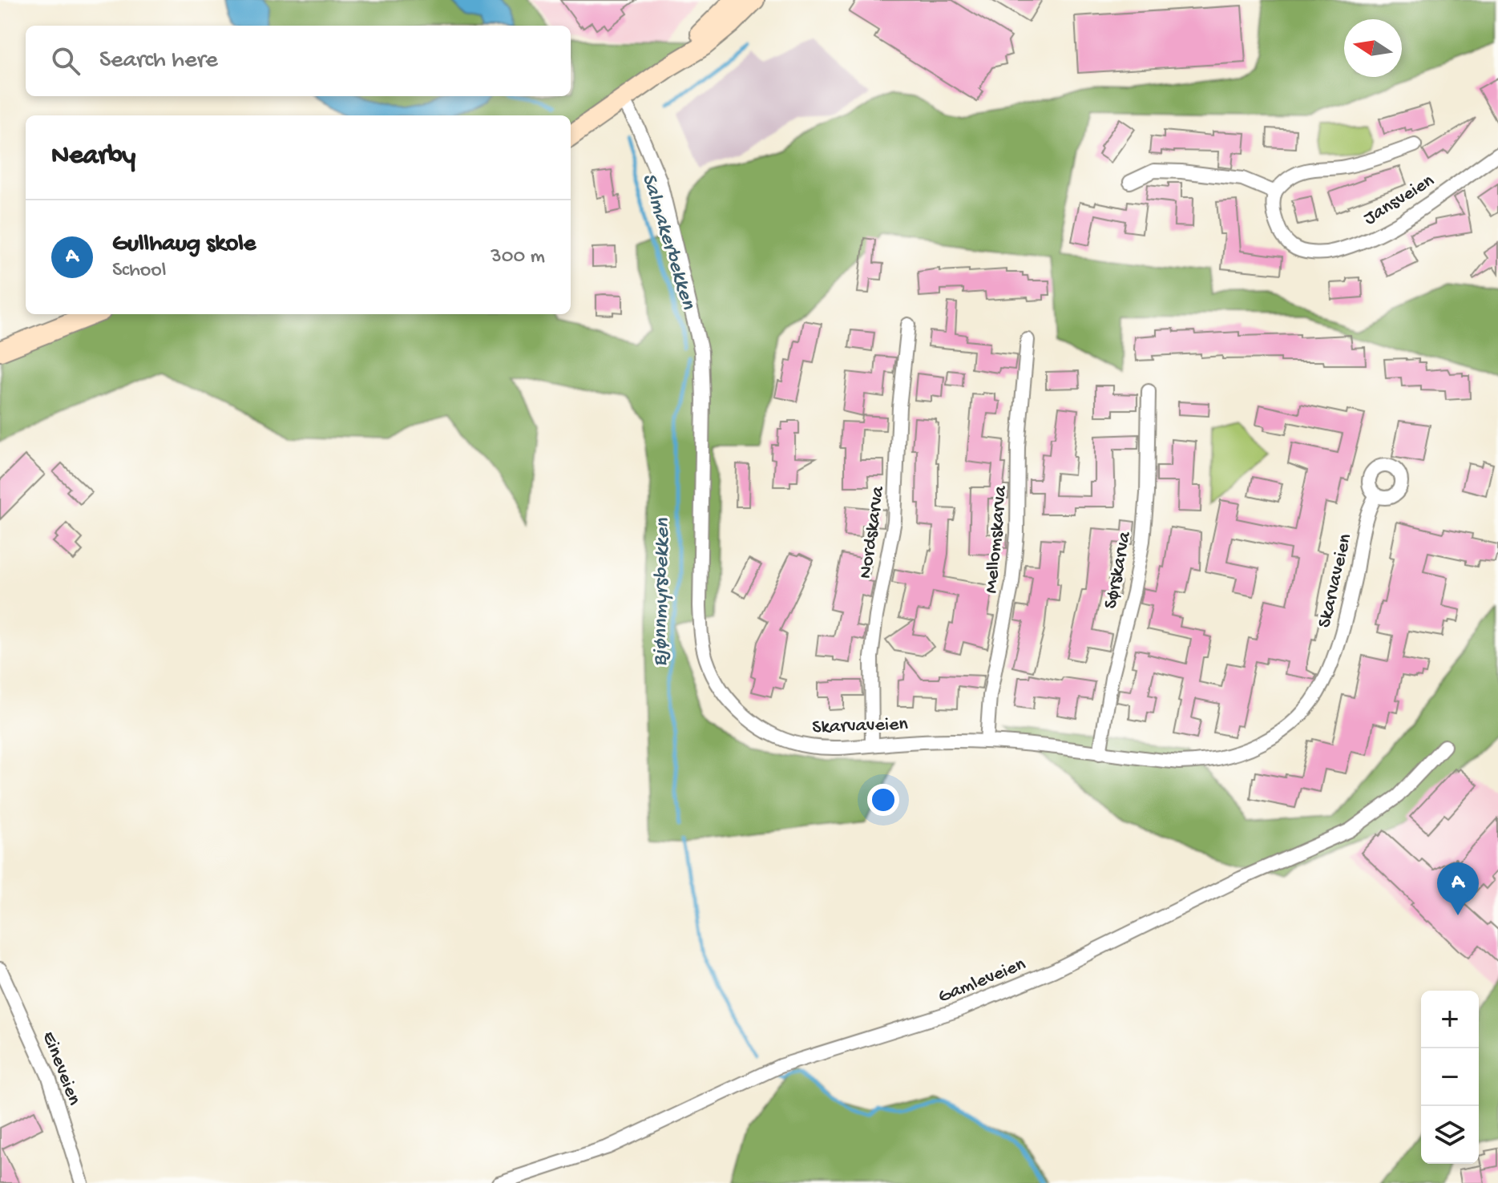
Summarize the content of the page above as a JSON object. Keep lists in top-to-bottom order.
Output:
{
  "streets": {
    "street": [
      "Jansveien",
      "Nordskarva",
      "Mellomskarva",
      "Sørskarva",
      "Skarvaveien",
      "Gamleveien",
      "Eineveien"
    ]
  },
  "crossings": [
    ["Nordskarva", "Skarvaveien"],
    ["Mellomskarva", "Skarvaveien"],
    ["Sørskarva", "Skarvaveien"]
  ],
  "water": ["Salmakerbekken", "Bjønnmyrsbekken"],
  "north": "left",
  "page": {
    "search": "Search here",
    "heading": "Nearby",
    "list": [
      {
        "mark": "A",
        "name": "Gullhaug skole",
        "note": "School",
        "value": "300 m"
      }
    ],
    "pins": "A",
    "map_buttons": ["+", "−"]
  }
}
